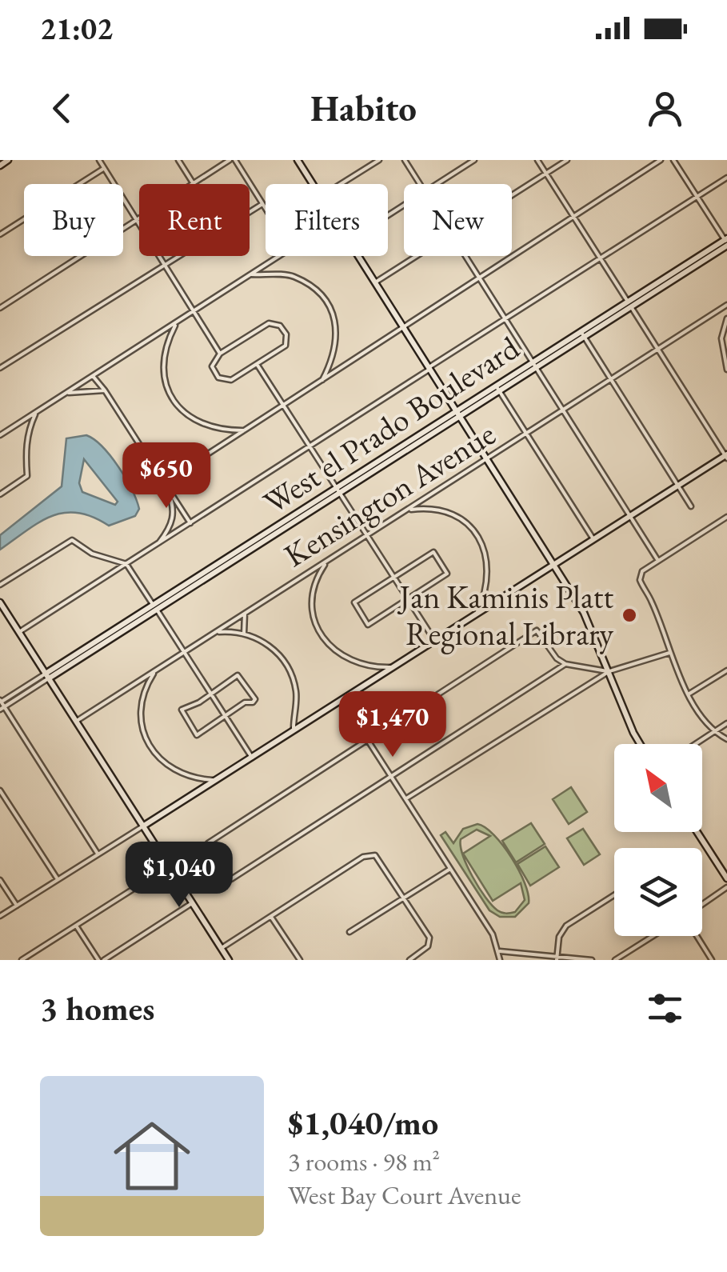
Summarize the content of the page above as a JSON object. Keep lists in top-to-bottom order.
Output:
{
  "streets": {
    "street": ["West el Prado Boulevard", "Kensington Avenue"]
  },
  "places": ["Jan Kaminis Platt Regional Library"],
  "north": "top left",
  "page": {
    "status": "21:02",
    "header": "Habito",
    "chip": [
      "Buy",
      "Rent",
      "Filters",
      "New"
    ],
    "price": ["$650", "$1,470", "$1,040"],
    "heading": "3 homes",
    "list": [
      {
        "name": "$1,040/mo",
        "note": "3 rooms · 98 m² · West Bay Court Avenue"
      }
    ]
  }
}
